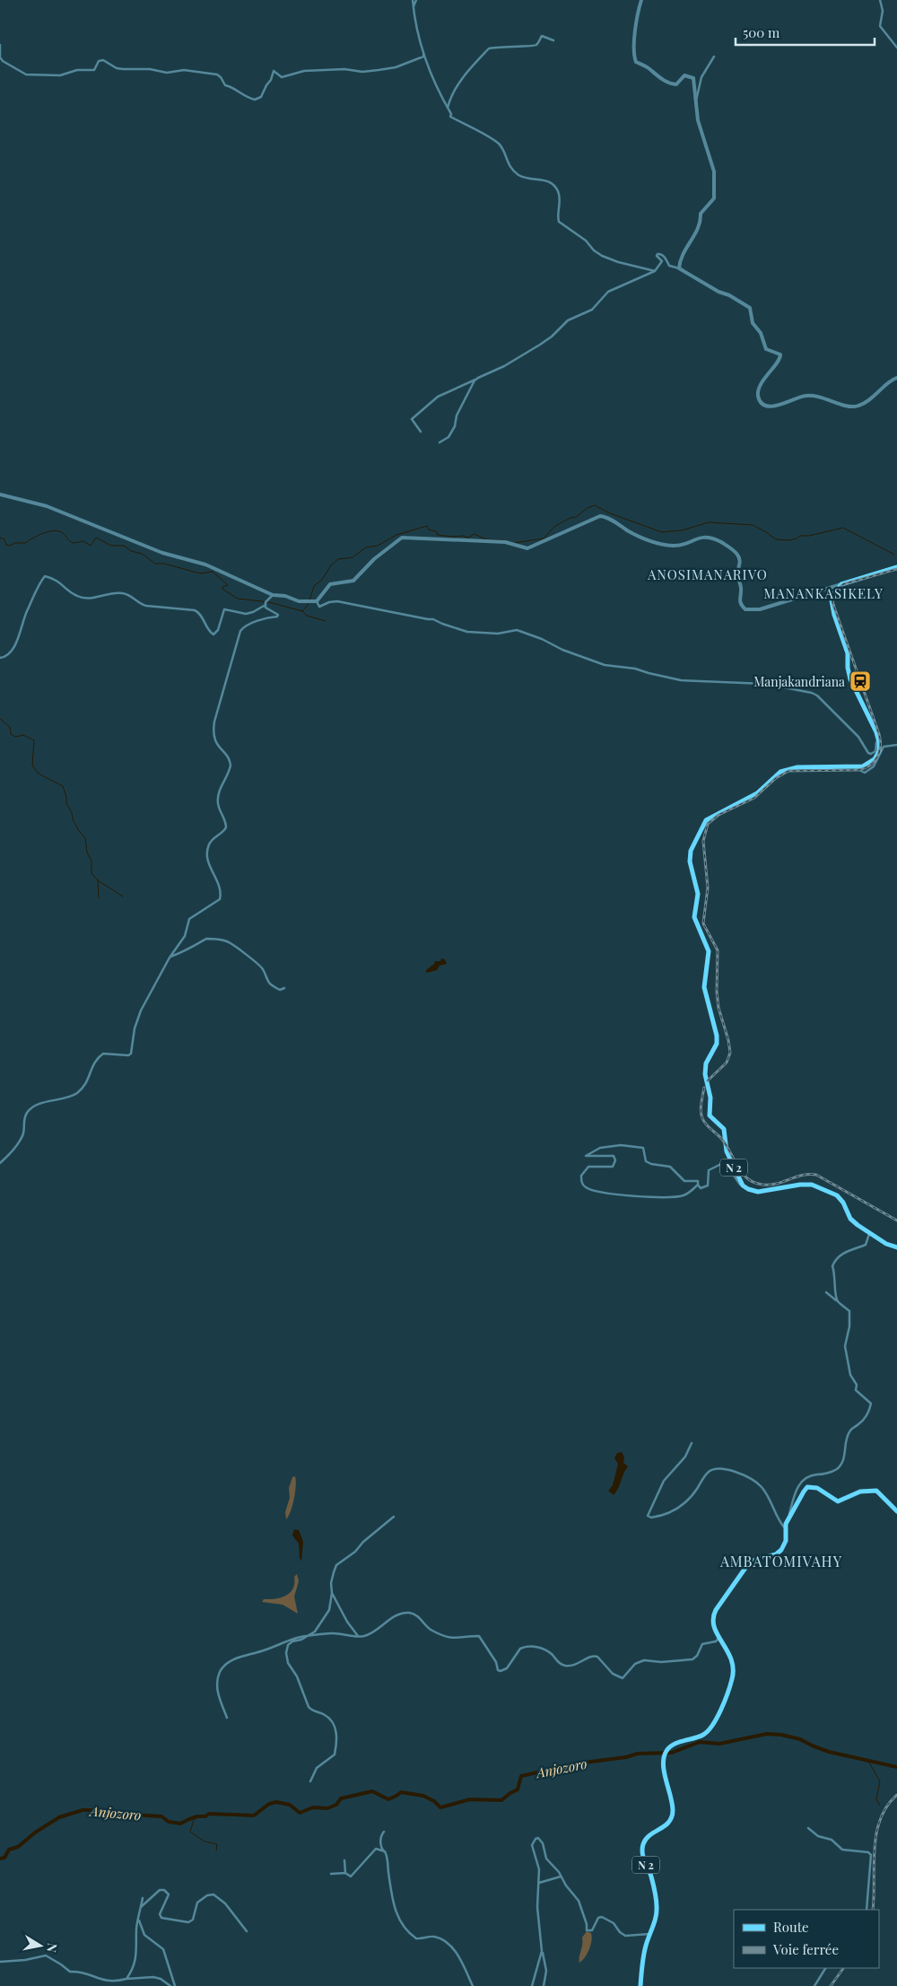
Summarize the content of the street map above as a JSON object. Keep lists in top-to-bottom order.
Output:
{
  "streets": {
    "main road": ["N 2"]
  },
  "districts": ["ANOSIMANARIVO", "MANANKASIKELY", "AMBATOMIVAHY"],
  "water": ["Anjozoro"],
  "places": {
    "station": ["Manjakandriana"]
  },
  "legend": ["Route", "Voie ferrée"],
  "scale_bar": "500 m",
  "north": "right"
}
